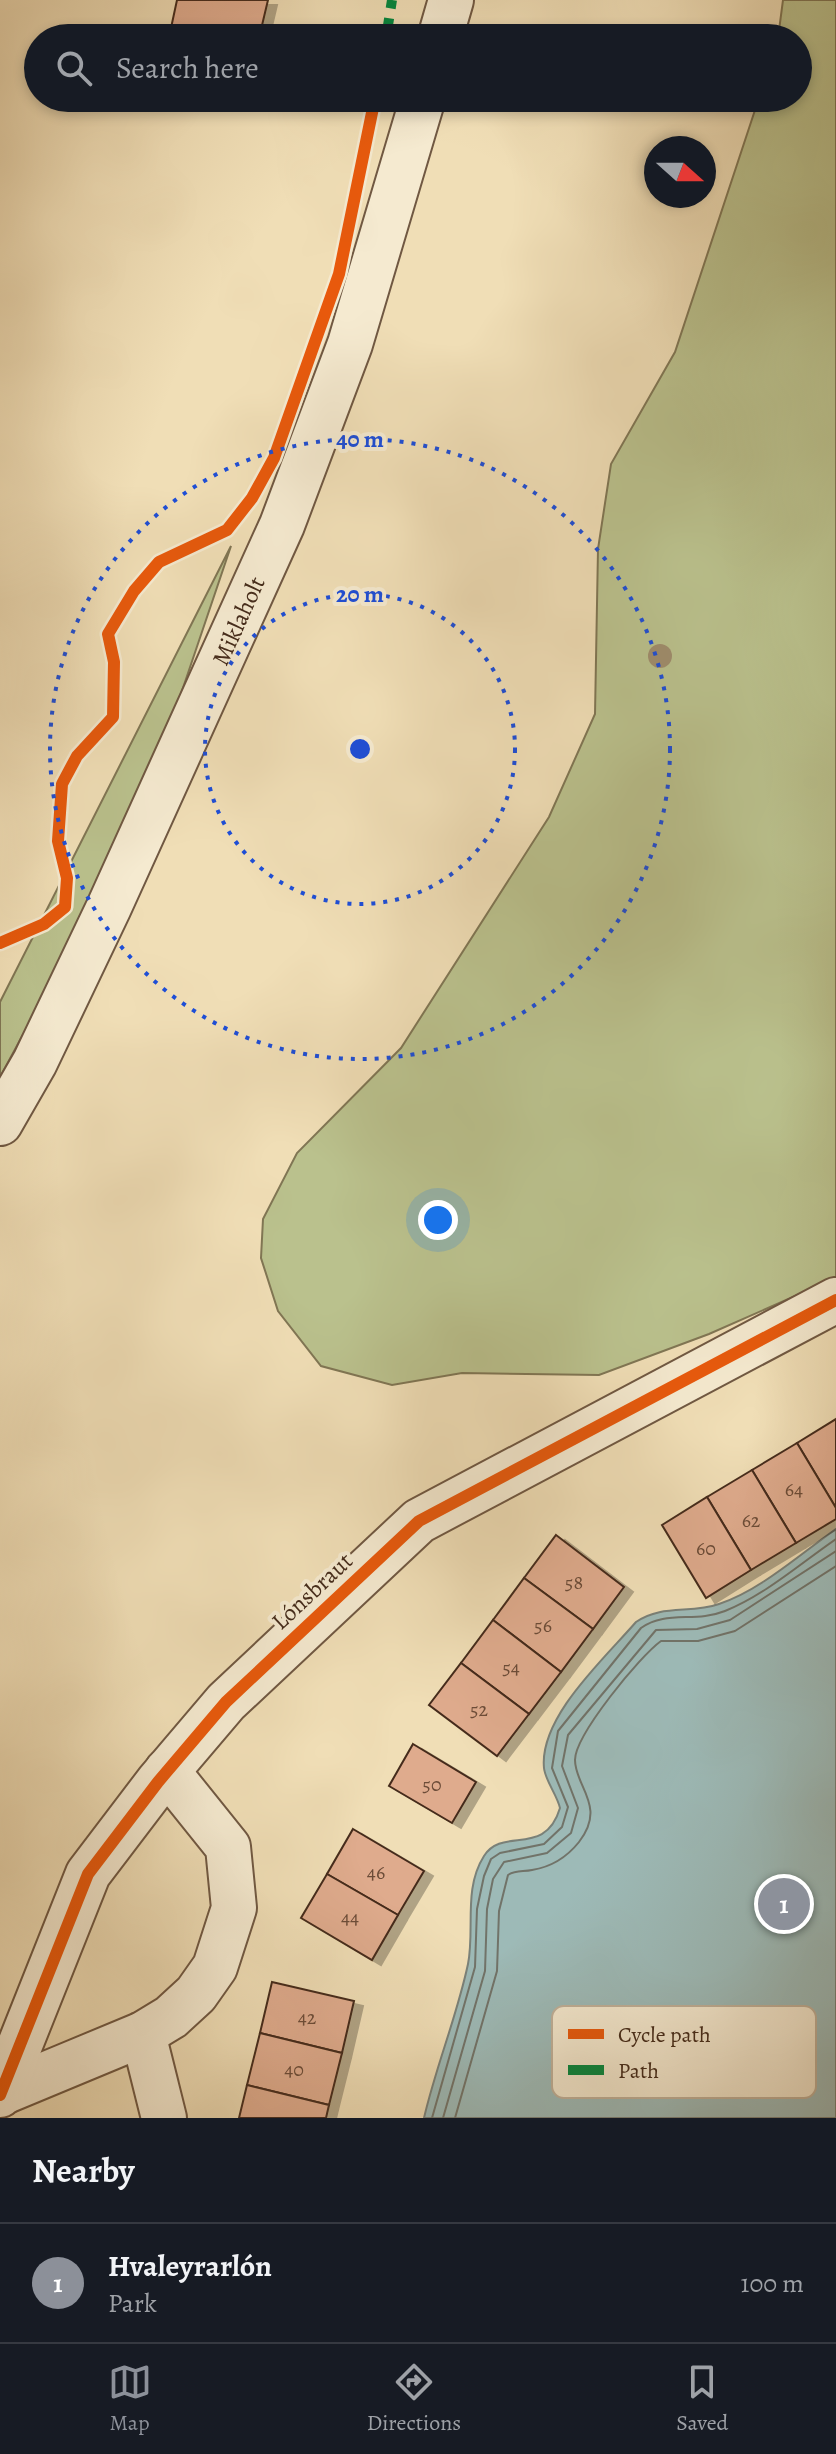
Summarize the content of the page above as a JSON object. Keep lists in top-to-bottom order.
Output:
{
  "streets": {
    "street": ["Miklaholt", "Lónsbraut"]
  },
  "house_numbers": [
    "64",
    "62",
    "60",
    "58",
    "56",
    "54",
    "52",
    "50",
    "46",
    "44",
    "42",
    "40"
  ],
  "legend": ["Cycle path", "Path"],
  "north": "right",
  "page": {
    "search": "Search here",
    "pins": "1",
    "heading": "Nearby",
    "list": [
      {
        "mark": "1",
        "name": "Hvaleyrarlón",
        "note": "Park",
        "value": "100 m"
      }
    ],
    "nav": ["Map", "Directions", "Saved"]
  },
  "rings": ["40 m", "20 m"]
}
